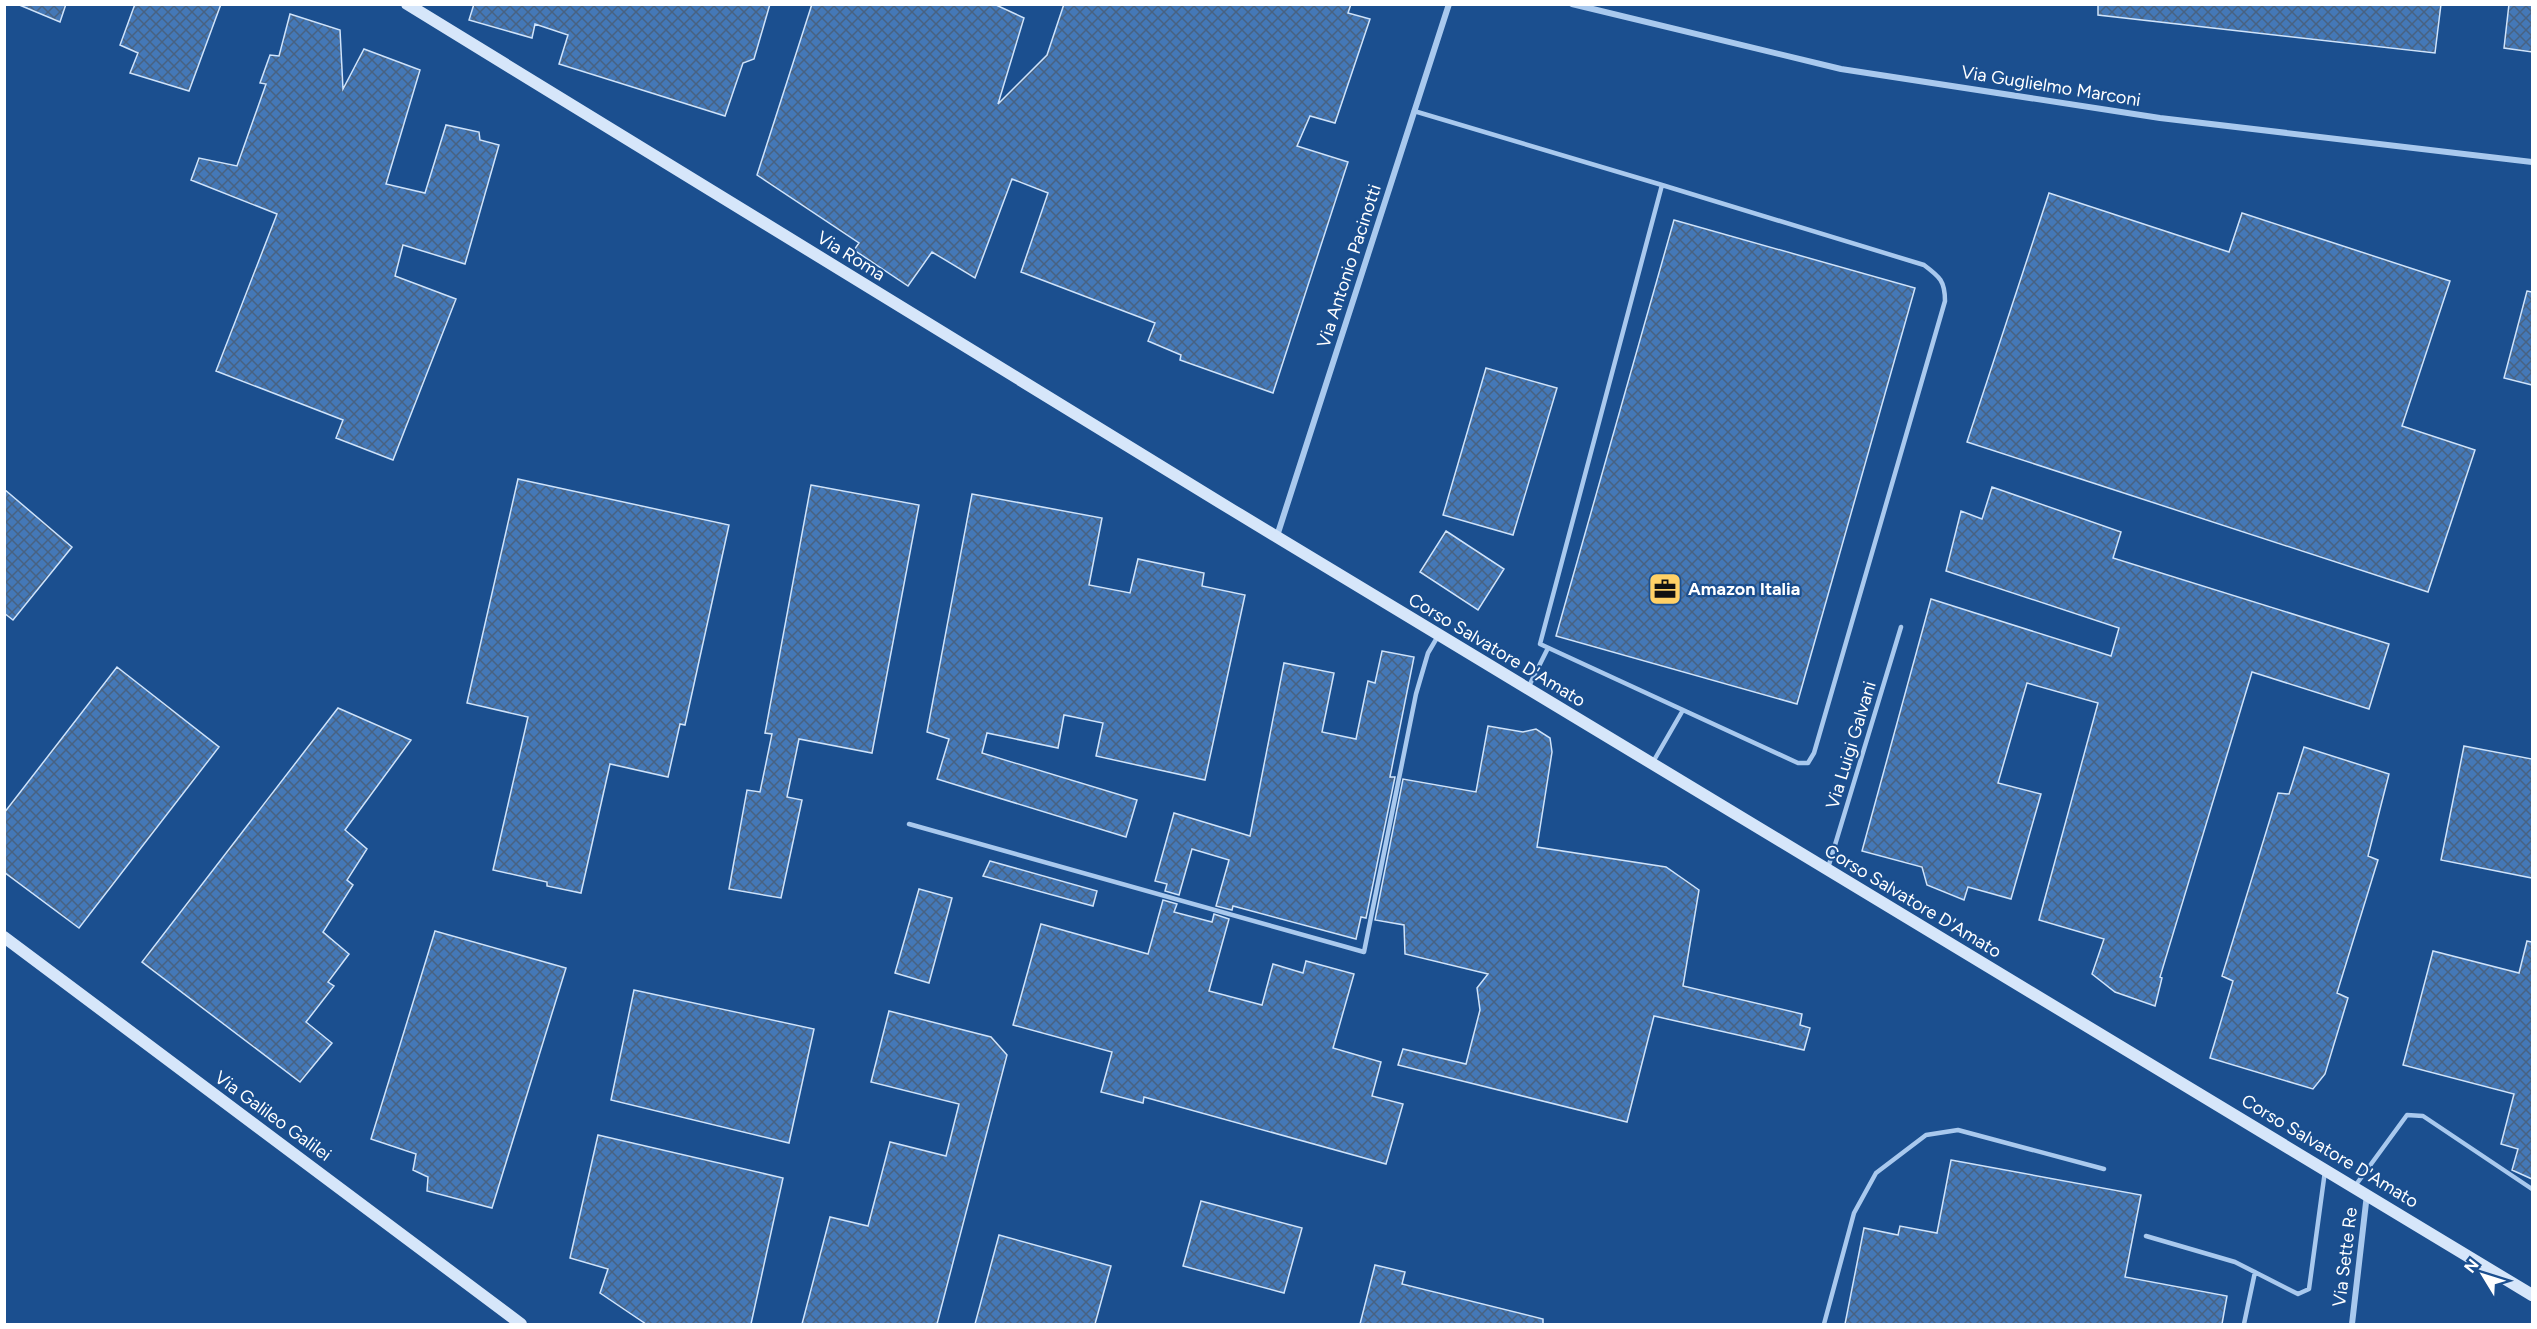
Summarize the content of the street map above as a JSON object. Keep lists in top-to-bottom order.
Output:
{
  "streets": {
    "street": [
      "Via Guglielmo Marconi",
      "Via Roma",
      "Via Antonio Pacinotti",
      "Corso Salvatore D'Amato",
      "Via Galileo Galilei",
      "Via Sette Re"
    ],
    "lane": ["Via Luigi Galvani"]
  },
  "crossings": [
    ["Via Roma", "Via Antonio Pacinotti"],
    ["Via Roma", "Corso Salvatore D'Amato"],
    ["Via Antonio Pacinotti", "Corso Salvatore D'Amato"],
    ["Corso Salvatore D'Amato", "Via Luigi Galvani"],
    ["Corso Salvatore D'Amato", "Via Sette Re"]
  ],
  "places": {
    "office": ["Amazon Italia"]
  },
  "north": "top left"
}
